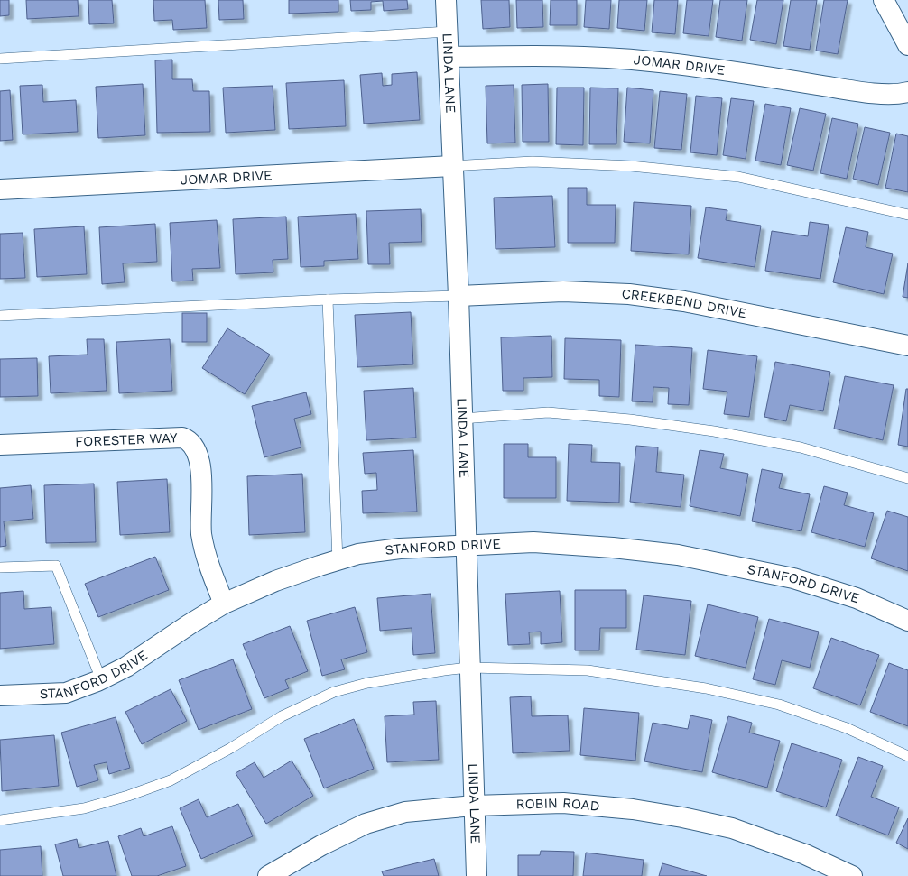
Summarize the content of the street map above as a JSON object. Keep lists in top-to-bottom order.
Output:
{
  "streets": {
    "street": [
      "JOMAR DRIVE",
      "LINDA LANE",
      "CREEKBEND DRIVE",
      "FORESTER WAY",
      "STANFORD DRIVE",
      "ROBIN ROAD"
    ]
  },
  "crossings": [
    ["JOMAR DRIVE", "LINDA LANE"],
    ["LINDA LANE", "CREEKBEND DRIVE"],
    ["LINDA LANE", "STANFORD DRIVE"],
    ["LINDA LANE", "ROBIN ROAD"],
    ["FORESTER WAY", "STANFORD DRIVE"]
  ]
}
